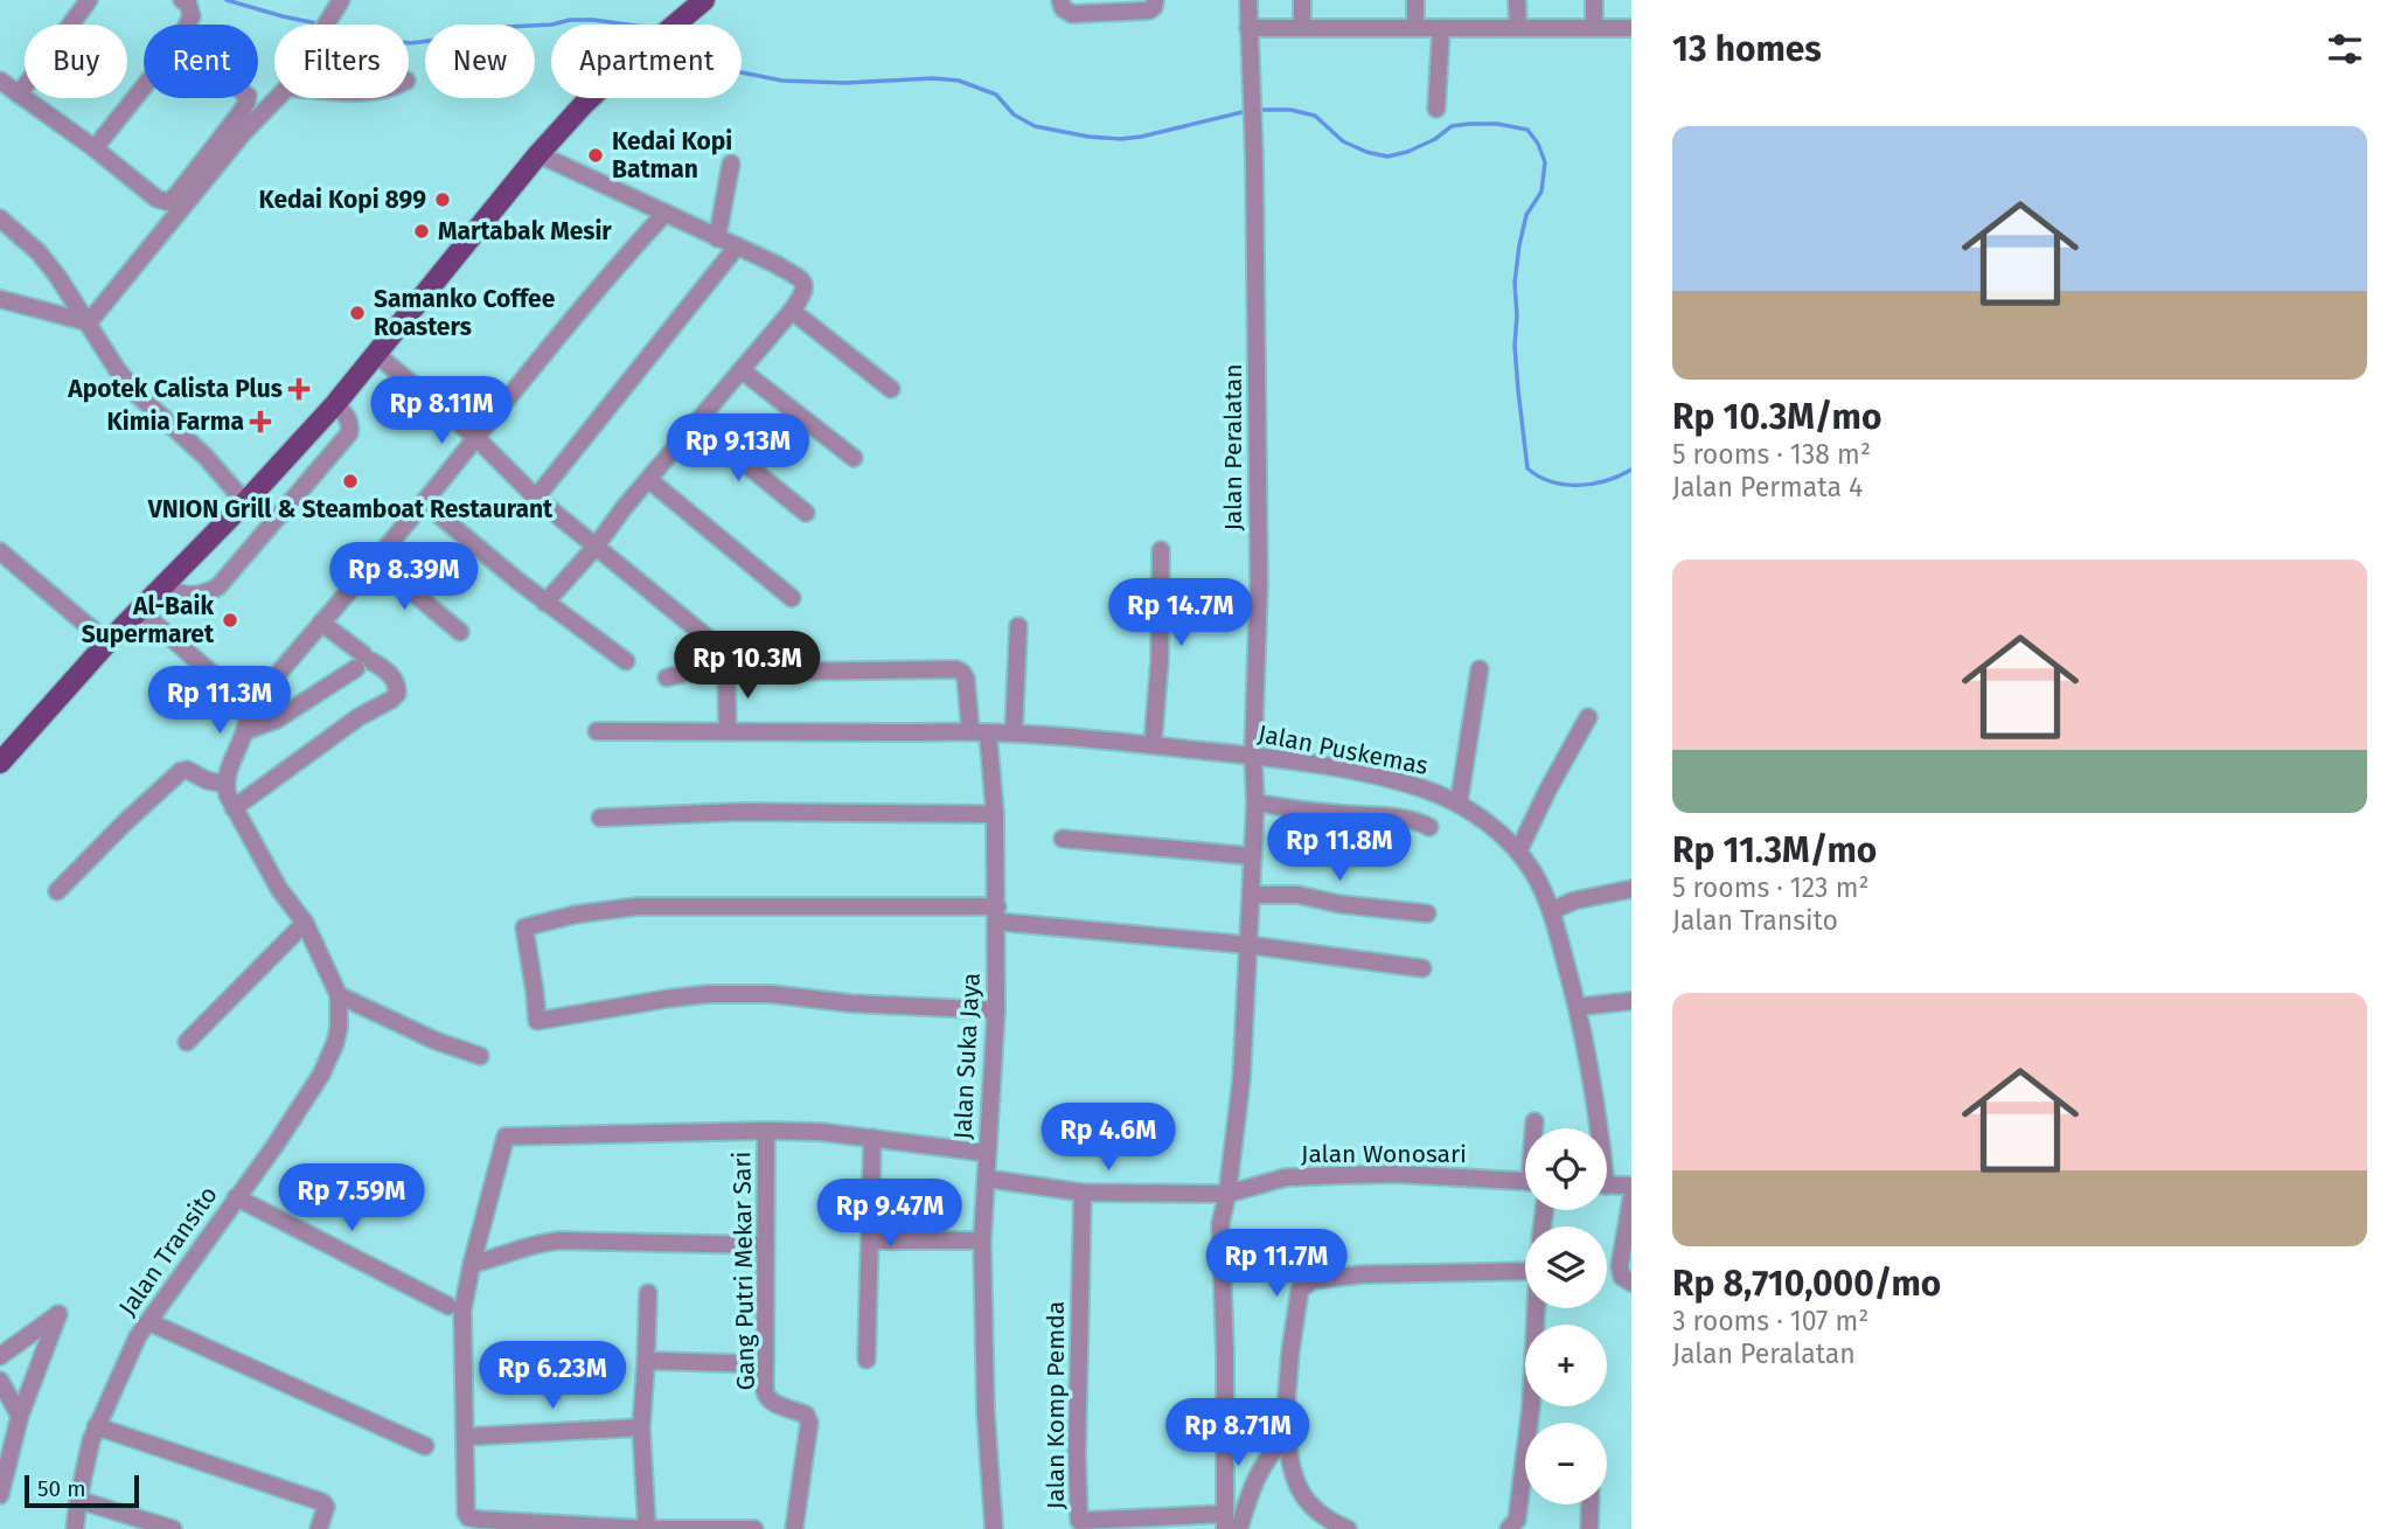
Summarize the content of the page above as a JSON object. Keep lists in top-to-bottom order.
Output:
{
  "streets": {
    "street": [
      "Jalan Peralatan",
      "Jalan Puskemas",
      "Jalan Suka Jaya",
      "Jalan Wonosari",
      "Jalan Transito",
      "Gang Putri Mekar Sari",
      "Jalan Komp Pemda"
    ]
  },
  "crossings": [
    ["Jalan Peralatan", "Jalan Puskemas"],
    ["Jalan Peralatan", "Jalan Wonosari"],
    ["Jalan Peralatan", "Jalan Komp Pemda"],
    ["Jalan Puskemas", "Jalan Suka Jaya"],
    ["Jalan Suka Jaya", "Jalan Wonosari"],
    ["Jalan Wonosari", "Jalan Komp Pemda"]
  ],
  "places": {
    "other": [
      "Kedai Kopi Batman",
      "Kedai Kopi 899",
      "Martabak Mesir",
      "Samanko Coffee Roasters",
      "VNION Grill & Steamboat Restaurant",
      "Al-Baik Supermaret"
    ],
    "health": ["Apotek Calista Plus", "Kimia Farma"]
  },
  "scale_bar": "50 m",
  "page": {
    "heading": "13 homes",
    "chip": [
      "Buy",
      "Rent",
      "Filters",
      "New",
      "Apartment"
    ],
    "list": [
      {
        "name": "Rp 10.3M/mo",
        "note": "5 rooms · 138 m² · Jalan Permata 4"
      },
      {
        "name": "Rp 11.3M/mo",
        "note": "5 rooms · 123 m² · Jalan Transito"
      },
      {
        "name": "Rp 8,710,000/mo",
        "note": "3 rooms · 107 m² · Jalan Peralatan"
      }
    ],
    "price": [
      "Rp 8.11M",
      "Rp 9.13M",
      "Rp 8.39M",
      "Rp 14.7M",
      "Rp 10.3M",
      "Rp 11.3M",
      "Rp 11.8M",
      "Rp 4.6M",
      "Rp 7.59M",
      "Rp 9.47M",
      "Rp 11.7M",
      "Rp 6.23M",
      "Rp 8.71M"
    ],
    "map_buttons": ["+", "−"],
    "scale": "50 m"
  }
}
